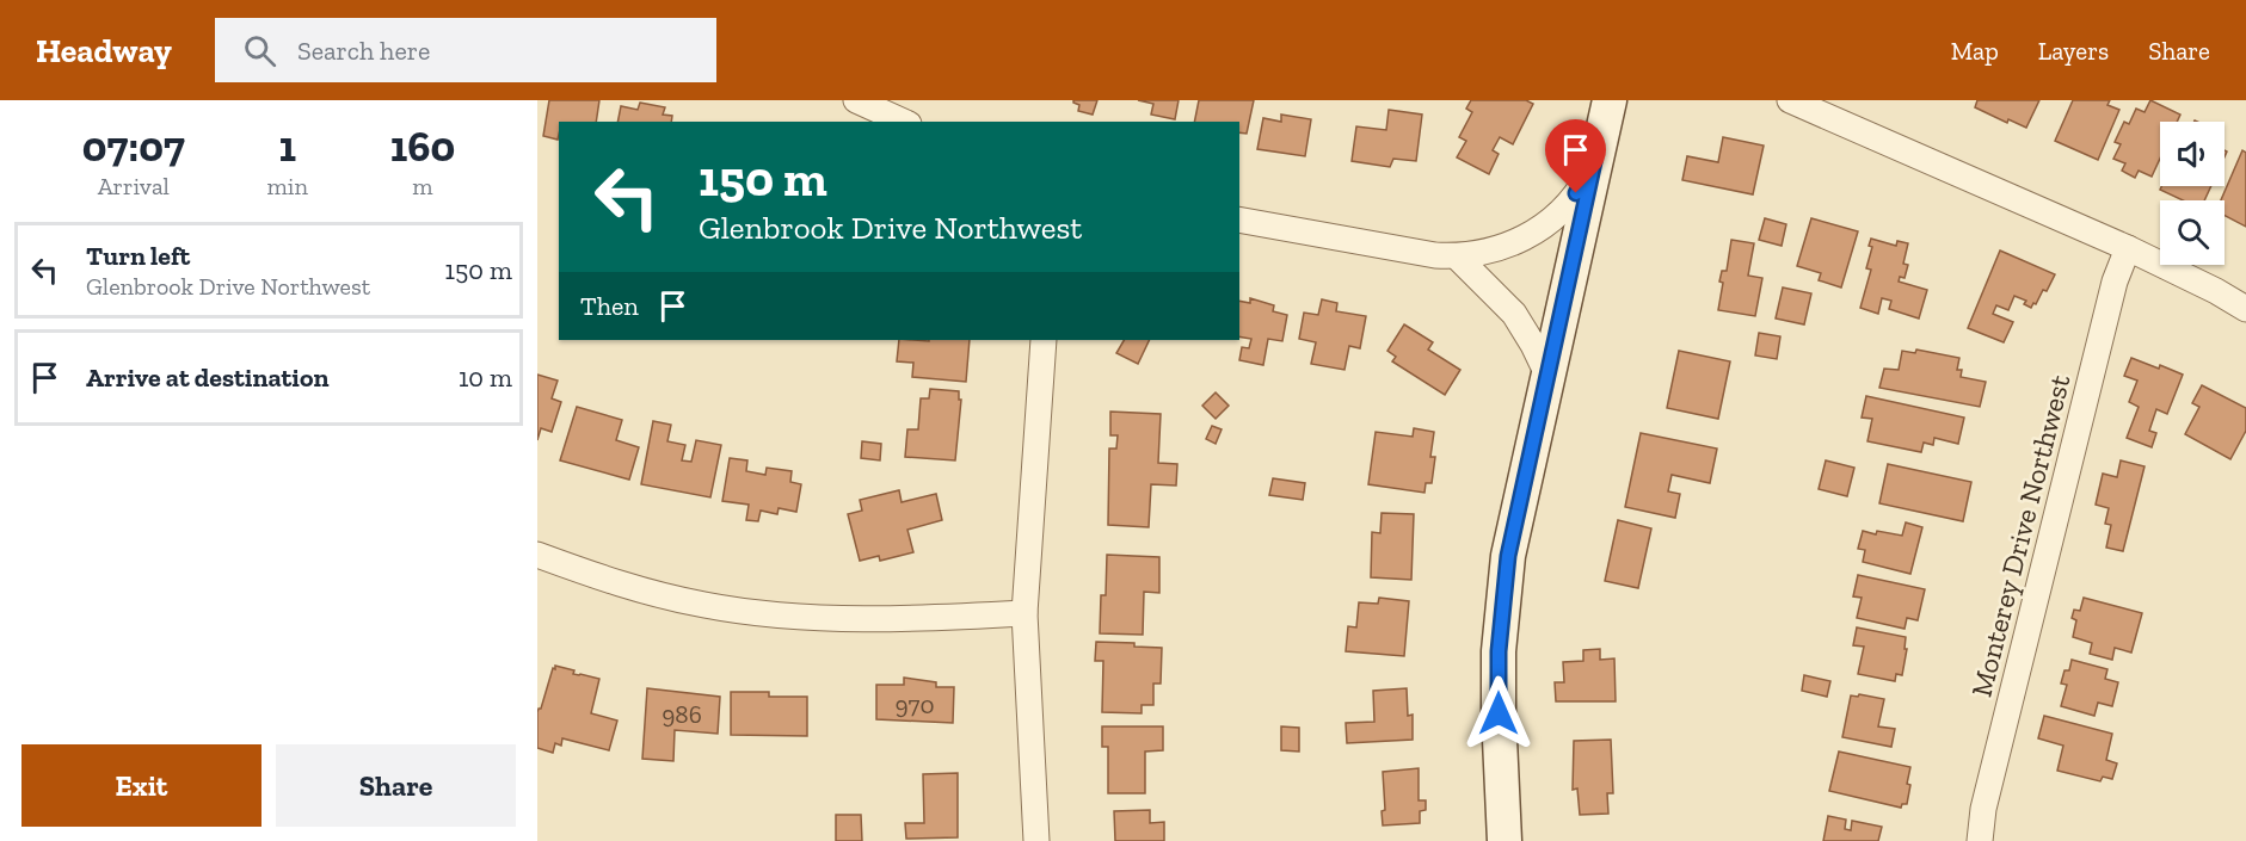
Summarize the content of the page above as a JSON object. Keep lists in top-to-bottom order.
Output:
{
  "streets": {
    "street": ["Monterey Drive Northwest"]
  },
  "house_numbers": ["970", "986"],
  "page": {
    "header": "Headway",
    "search": "Search here",
    "nav": ["Map", "Layers", "Share"],
    "eta": [
      "07:07",
      "Arrival",
      "1",
      "min",
      "160",
      "m"
    ],
    "turn": ["150 m", "Glenbrook Drive Northwest"],
    "list": [
      {
        "name": "Turn left",
        "note": "Glenbrook Drive Northwest",
        "value": "150 m"
      },
      {
        "name": "Arrive at destination",
        "value": "10 m"
      }
    ],
    "then": "Then",
    "buttons": ["Exit", "Share"]
  }
}
